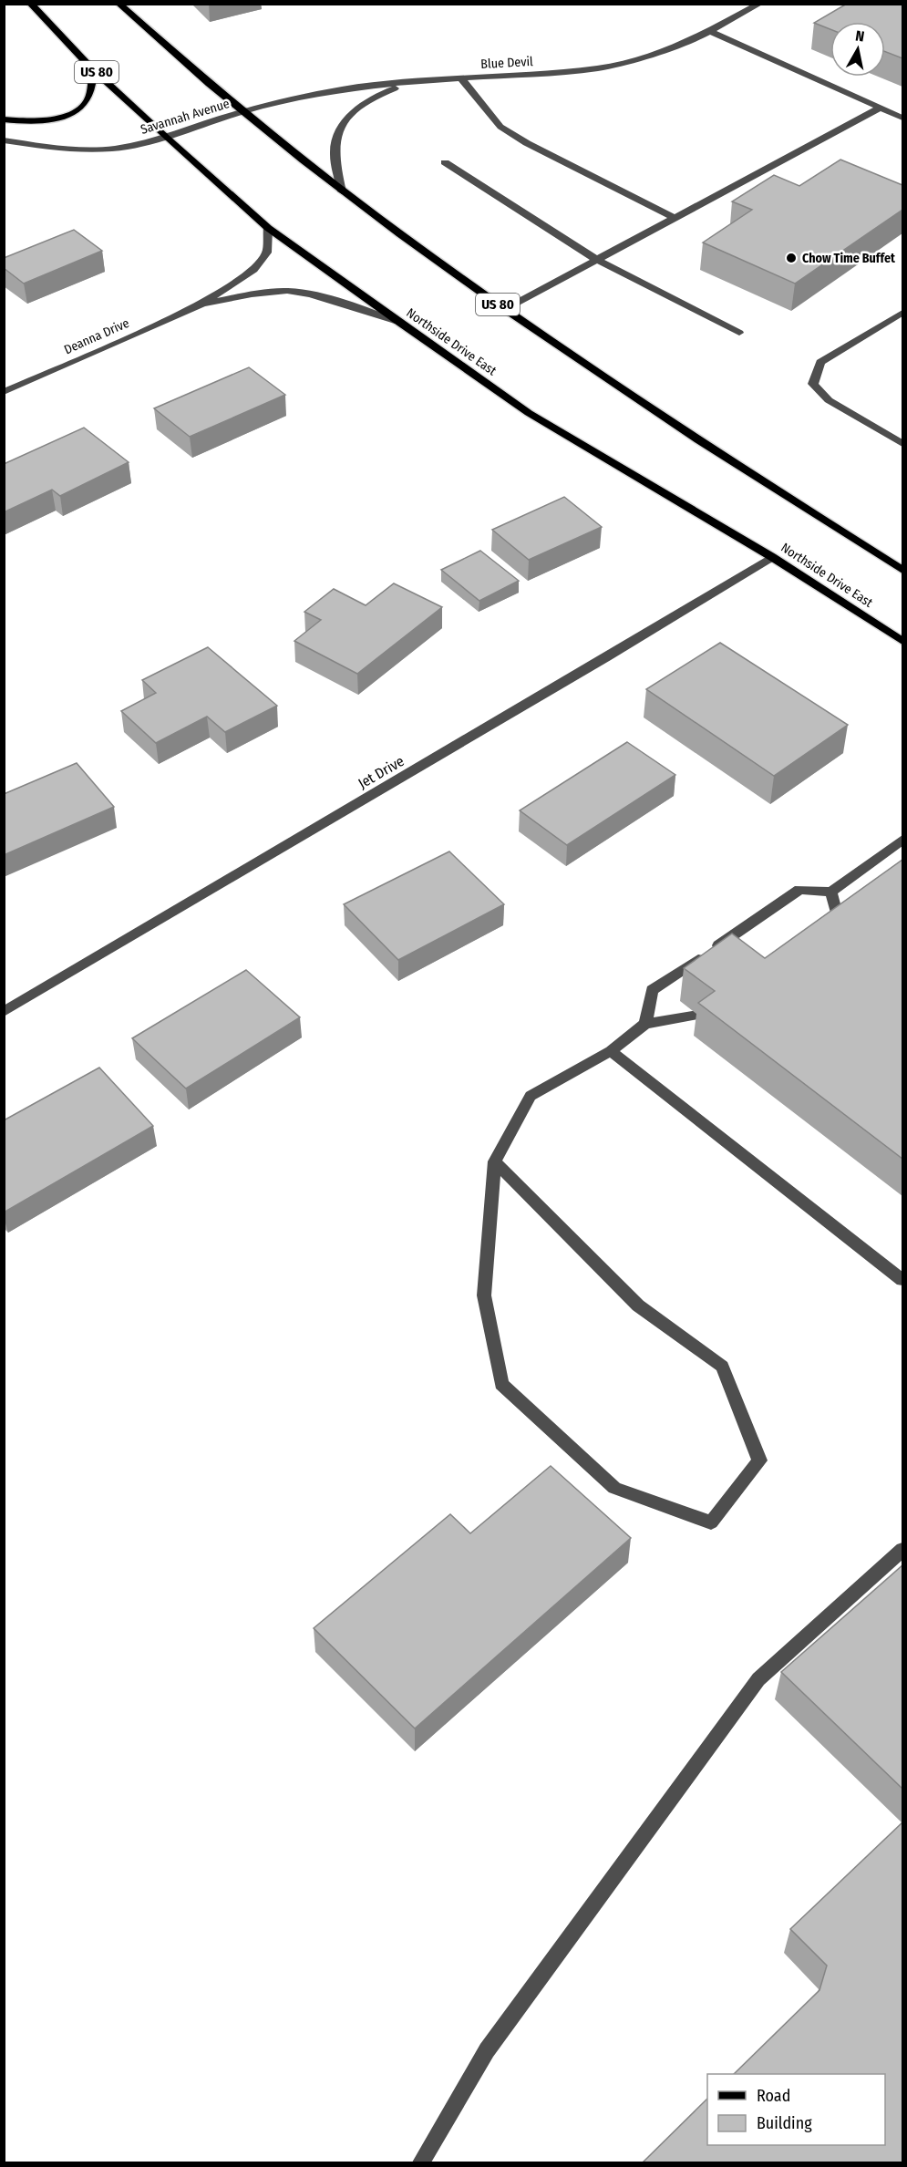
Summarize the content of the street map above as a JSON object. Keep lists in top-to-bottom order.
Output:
{
  "streets": {
    "main road": ["US 80", "Northside Drive East"],
    "street": [
      "Blue Devil",
      "Savannah Avenue",
      "Deanna Drive",
      "Jet Drive"
    ]
  },
  "crossings": [
    ["Blue Devil", "US 80"],
    ["Blue Devil", "Savannah Avenue"],
    ["US 80", "Savannah Avenue"],
    ["Savannah Avenue", "Northside Drive East"],
    ["Deanna Drive", "Northside Drive East"],
    ["Northside Drive East", "Jet Drive"]
  ],
  "places": ["Chow Time Buffet"],
  "legend": ["Road", "Building"],
  "north": "top"
}
